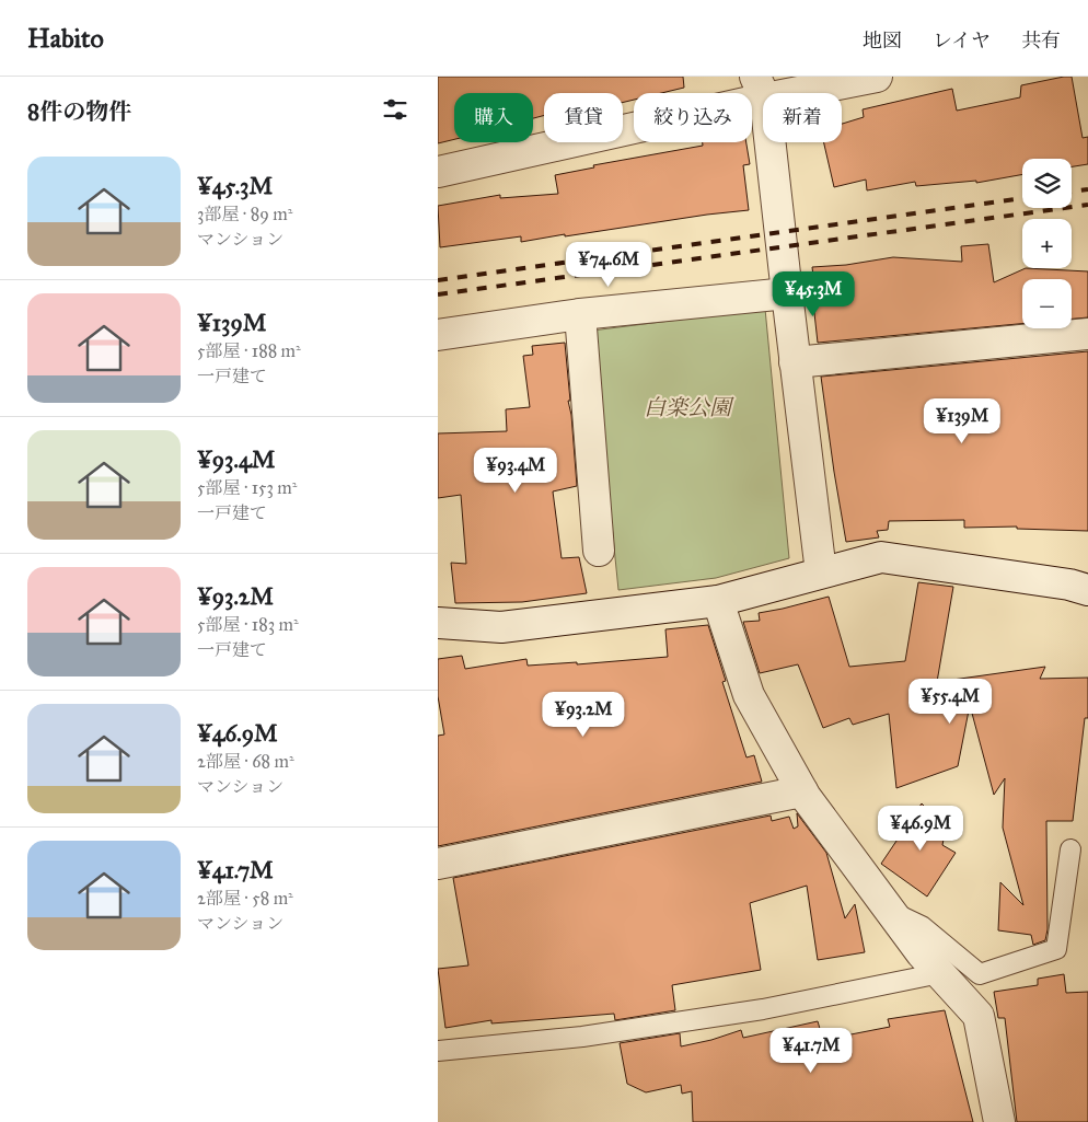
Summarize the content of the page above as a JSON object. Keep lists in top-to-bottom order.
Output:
{
  "parks": ["白楽公園"],
  "page": {
    "header": "Habito",
    "nav": ["地図", "レイヤ", "共有"],
    "heading": "8件の物件",
    "chip": [
      "購入",
      "賃貸",
      "絞り込み",
      "新着"
    ],
    "list": [
      {
        "name": "¥45.3M",
        "note": "3部屋 · 89 m² · マンション"
      },
      {
        "name": "¥139M",
        "note": "5部屋 · 188 m² · 一戸建て"
      },
      {
        "name": "¥93.4M",
        "note": "5部屋 · 153 m² · 一戸建て"
      },
      {
        "name": "¥93.2M",
        "note": "5部屋 · 183 m² · 一戸建て"
      },
      {
        "name": "¥46.9M",
        "note": "2部屋 · 68 m² · マンション"
      },
      {
        "name": "¥41.7M",
        "note": "2部屋 · 58 m² · マンション"
      }
    ],
    "map_buttons": ["+", "−"],
    "price": [
      "¥74.6M",
      "¥45.3M",
      "¥139M",
      "¥93.4M",
      "¥55.4M",
      "¥93.2M",
      "¥46.9M",
      "¥41.7M"
    ]
  }
}
